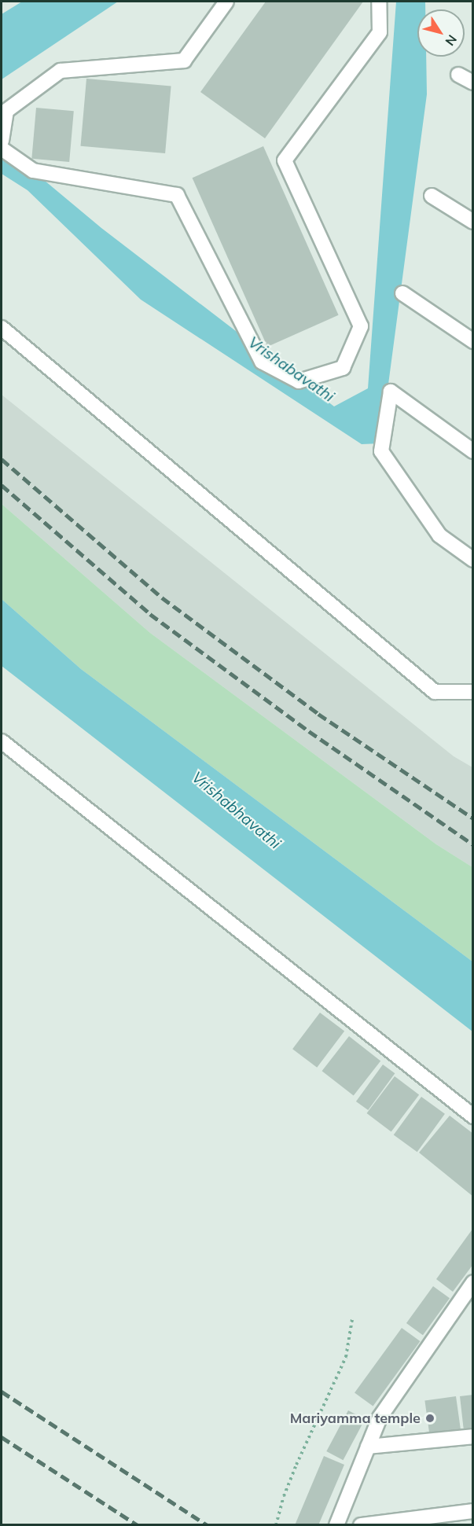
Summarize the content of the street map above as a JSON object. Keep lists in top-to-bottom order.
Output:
{
  "water": ["Vrishabavathi", "Vrishabhavathi"],
  "places": ["Mariyamma temple"],
  "north": "bottom right"
}
